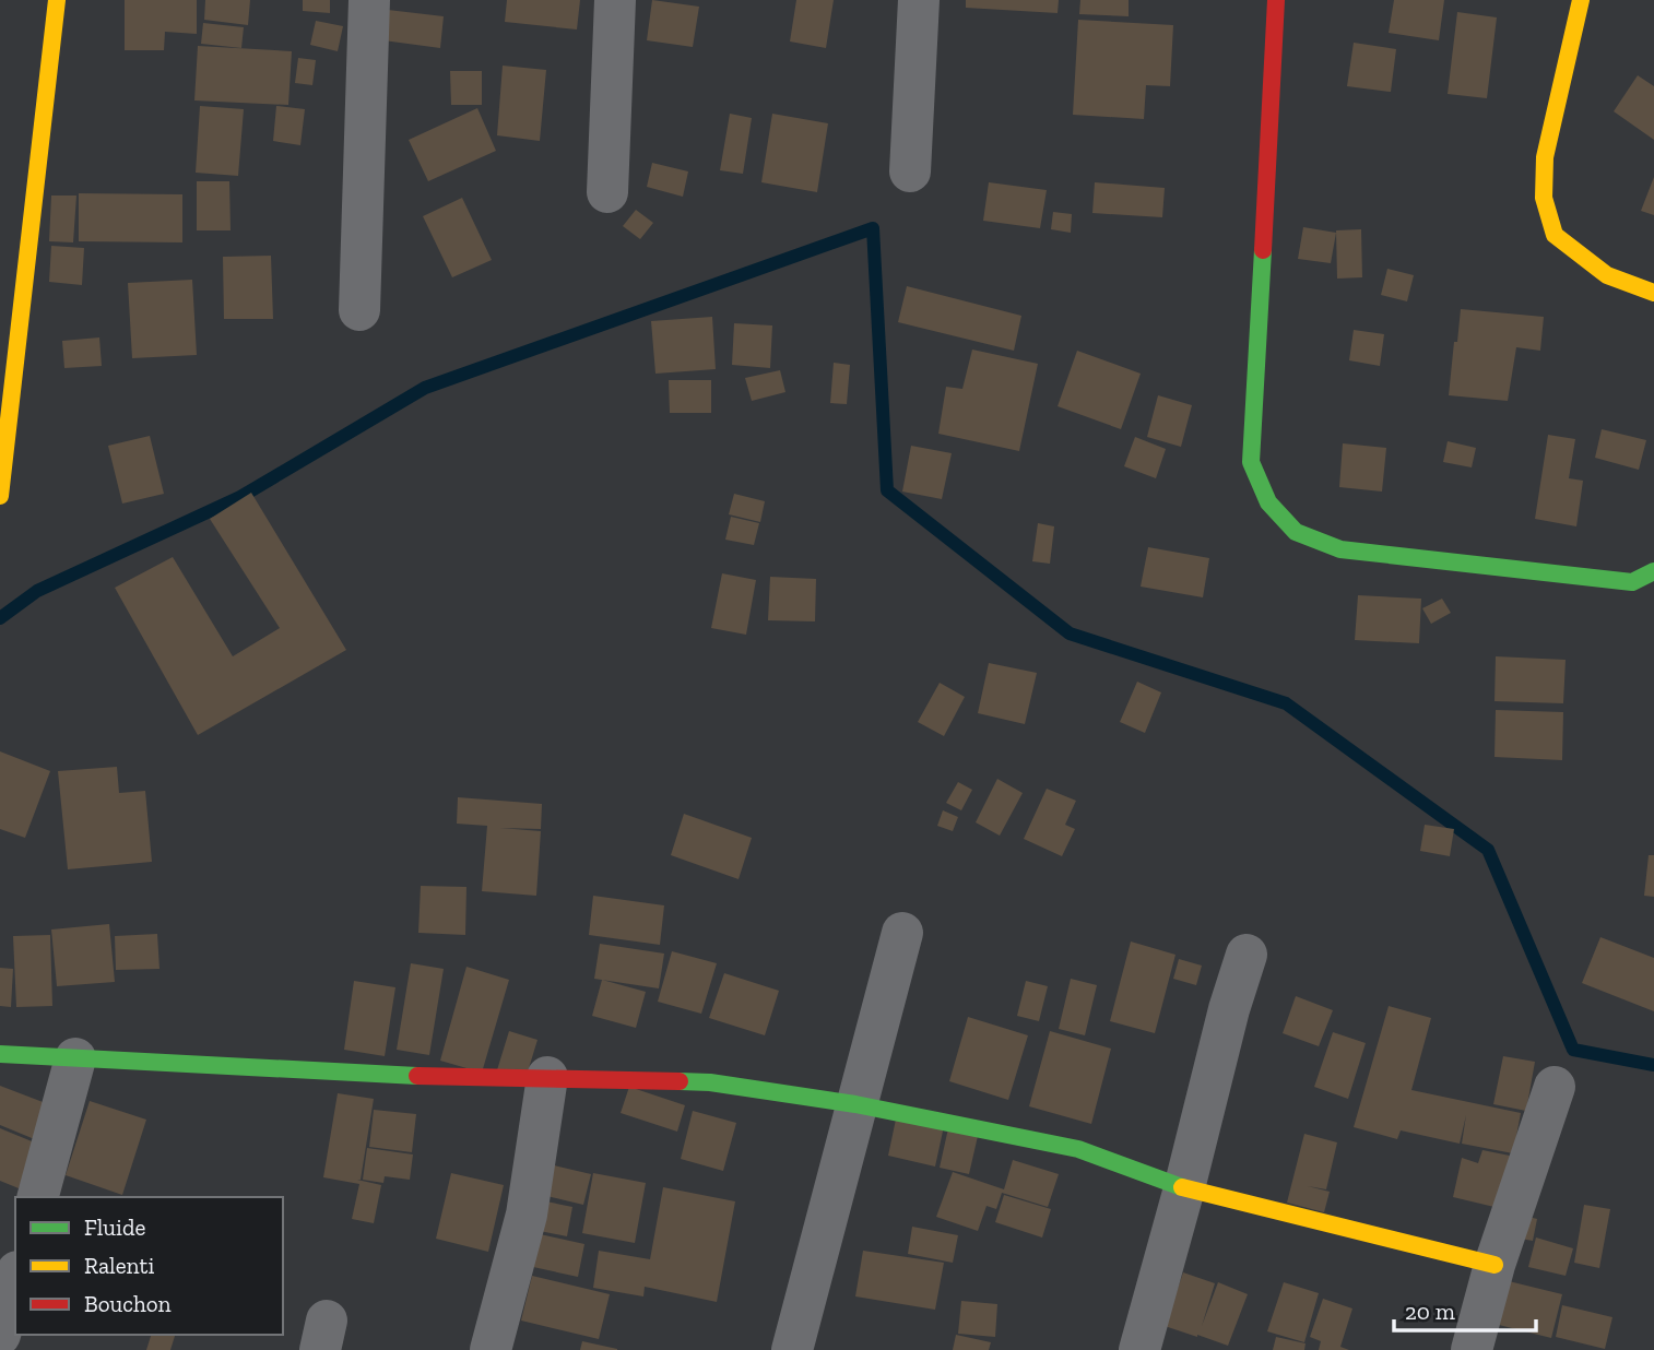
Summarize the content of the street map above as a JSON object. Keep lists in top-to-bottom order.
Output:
{
  "legend": ["Fluide", "Ralenti", "Bouchon"],
  "scale_bar": "20 m"
}
